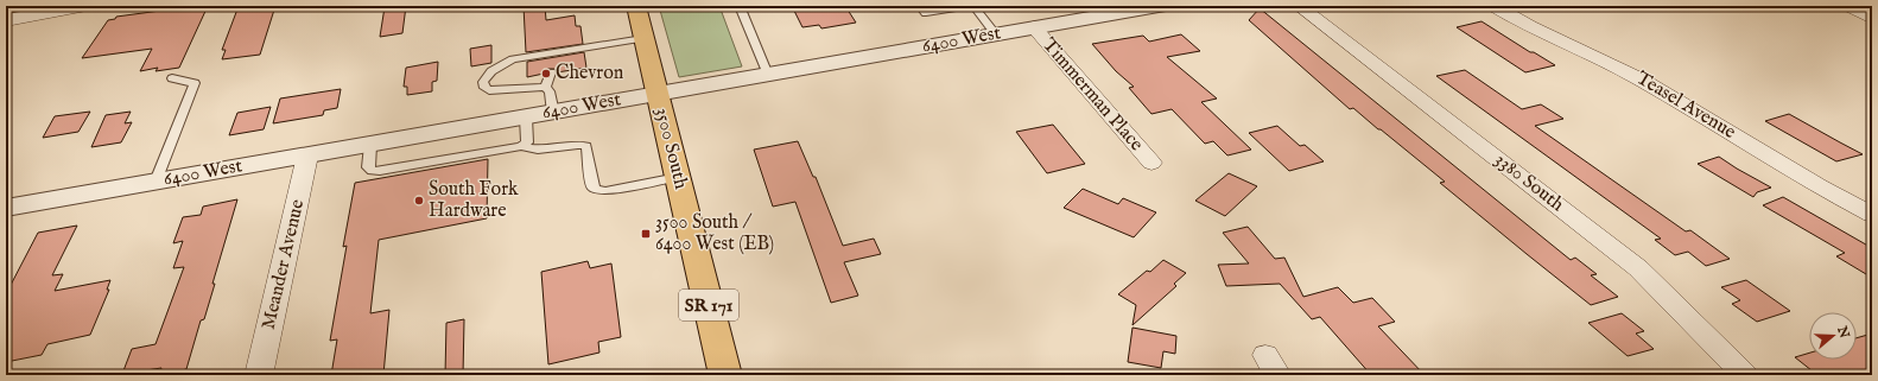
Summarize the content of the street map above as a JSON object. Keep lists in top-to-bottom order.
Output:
{
  "streets": {
    "main road": ["3500 South", "SR 171"],
    "street": [
      "6400 West",
      "Timmerman Place",
      "Teasel Avenue",
      "3380 South",
      "Meander Avenue"
    ]
  },
  "crossings": [
    ["6400 West", "Timmerman Place"],
    ["6400 West", "3500 South"],
    ["6400 West", "Meander Avenue"]
  ],
  "places": {
    "other": ["Chevron", "South Fork Hardware"],
    "transit": ["3500 South / 6400 West (EB)"]
  },
  "north": "right"
}
